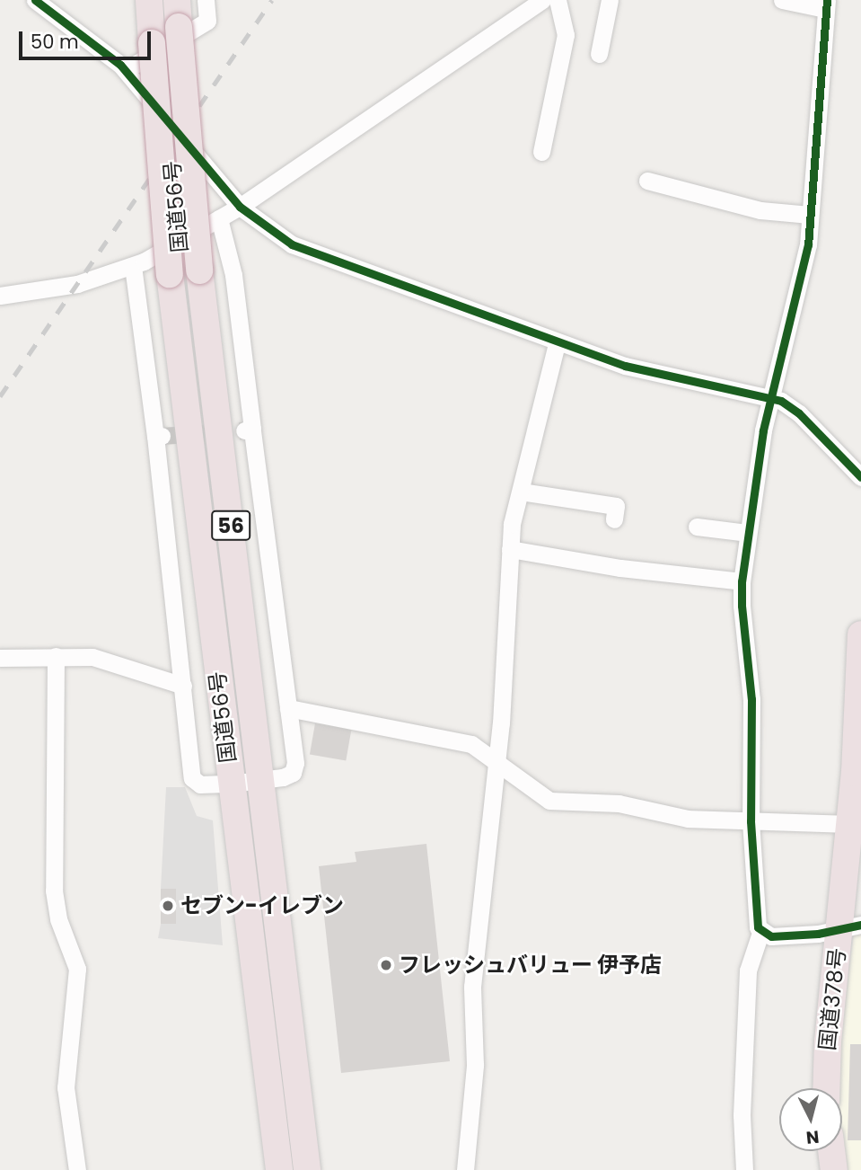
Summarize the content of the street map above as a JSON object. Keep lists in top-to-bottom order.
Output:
{
  "streets": {
    "highway": ["国道56号", "56", "国道378号"]
  },
  "places": ["セブン-イレブン", "フレッシュバリュー 伊予店"],
  "scale_bar": "50 m",
  "north": "bottom"
}
